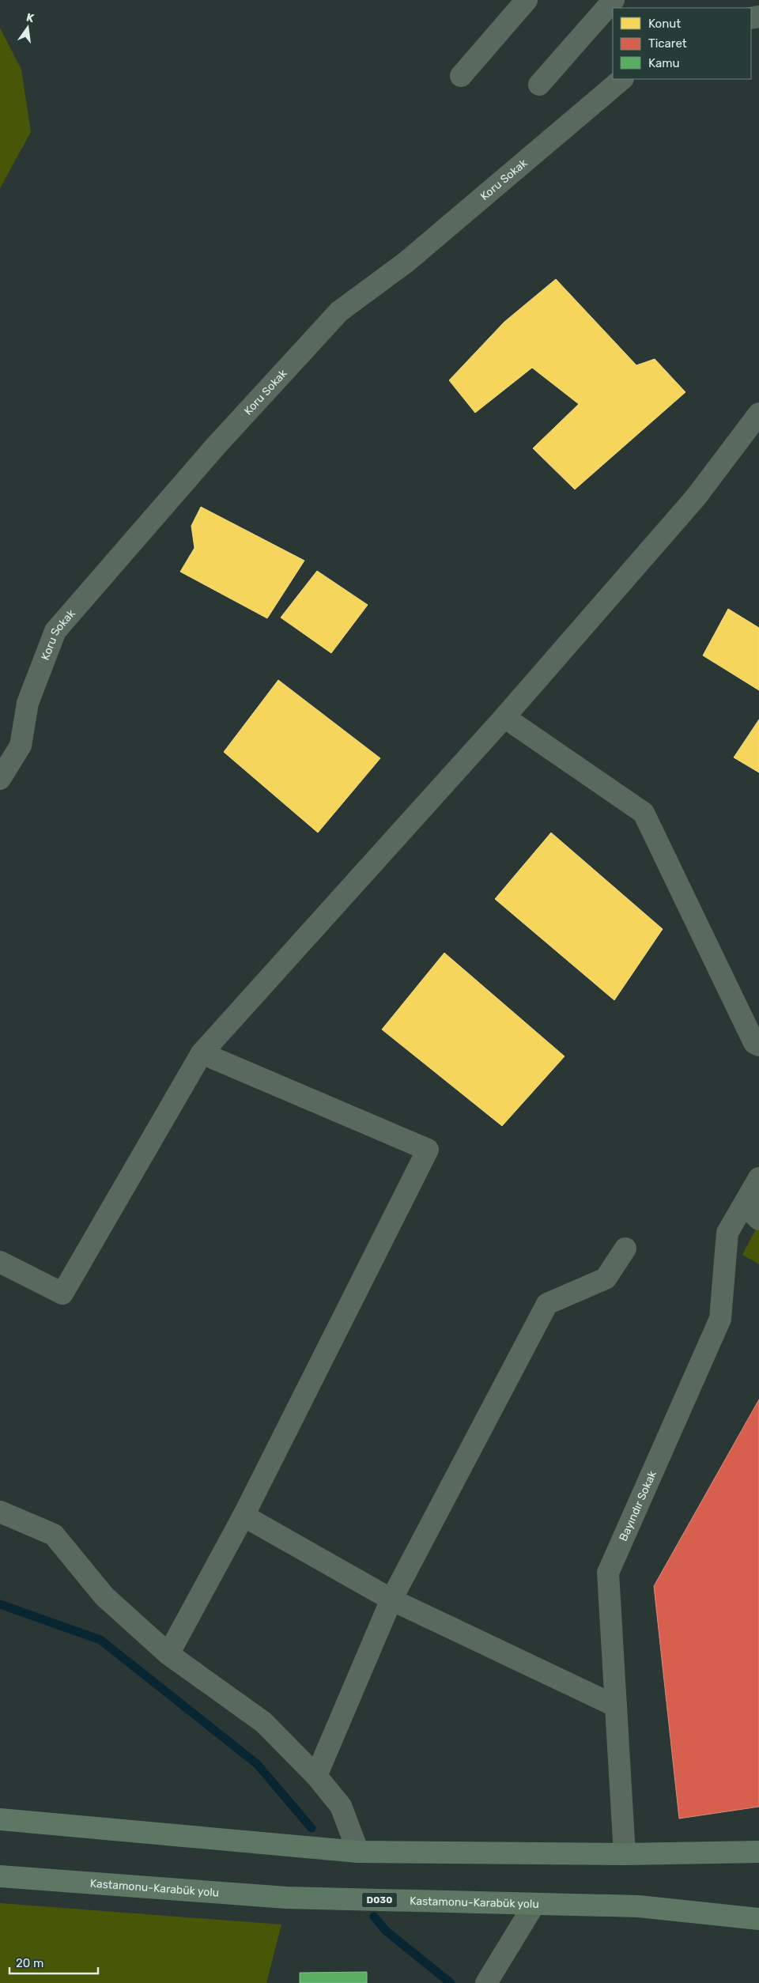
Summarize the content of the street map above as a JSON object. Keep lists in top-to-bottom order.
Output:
{
  "streets": {
    "highway": ["Kastamonu-Karabük yolu", "D030"],
    "street": ["Koru Sokak", "Bayındır Sokak"]
  },
  "legend": ["Konut", "Ticaret", "Kamu"],
  "scale_bar": "20 m",
  "north": "top"
}
